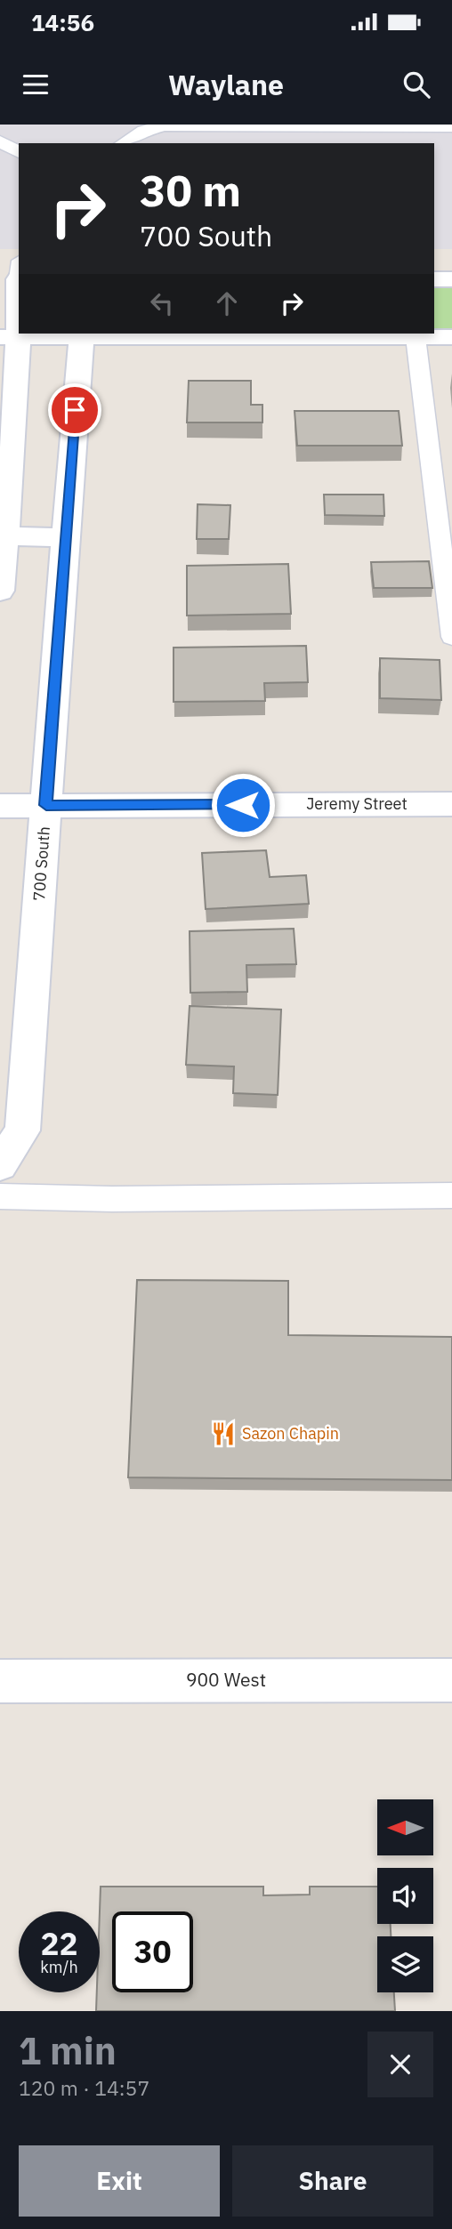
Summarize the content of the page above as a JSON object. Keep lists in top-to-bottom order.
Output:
{
  "streets": {
    "street": ["Jeremy Street", "700 South", "900 West"]
  },
  "crossings": [
    ["Jeremy Street", "700 South"]
  ],
  "places": {
    "restaurant": ["Sazon Chapin"]
  },
  "north": "left",
  "page": {
    "status": "14:56",
    "header": "Waylane",
    "turn": ["30 m", "700 South"],
    "speed": "22 km/h",
    "limit": "30",
    "heading": ["1 min", "120 m · 14:57"],
    "buttons": ["Exit", "Share"]
  }
}
